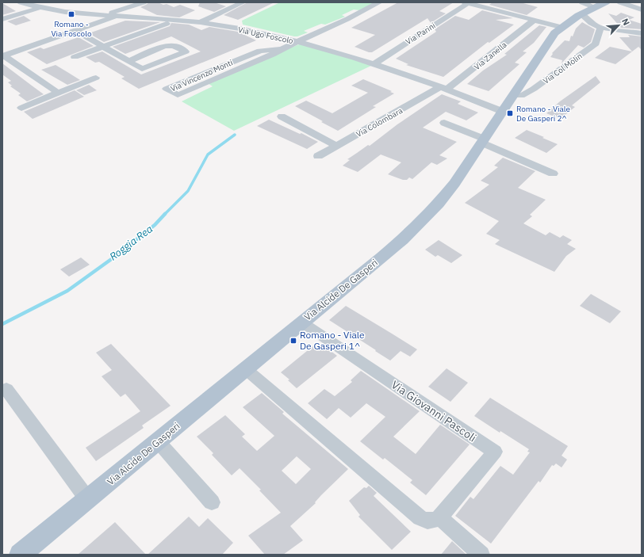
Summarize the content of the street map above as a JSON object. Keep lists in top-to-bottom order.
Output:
{
  "streets": {
    "main road": ["Via Alcide De Gasperi"],
    "street": [
      "Via Parini",
      "Via Ugo Foscolo",
      "Via Zanella",
      "Via Col Molin",
      "Via Vincenzo Monti",
      "Via Colombara",
      "Via Giovanni Pascoli"
    ]
  },
  "crossings": [
    ["Via Parini", "Via Ugo Foscolo"],
    ["Via Ugo Foscolo", "Via Zanella"],
    ["Via Ugo Foscolo", "Via Vincenzo Monti"],
    ["Via Ugo Foscolo", "Via Colombara"],
    ["Via Ugo Foscolo", "Via Alcide De Gasperi"],
    ["Via Zanella", "Via Colombara"],
    ["Via Col Molin", "Via Alcide De Gasperi"],
    ["Via Alcide De Gasperi", "Via Giovanni Pascoli"]
  ],
  "water": ["Roggia Rea"],
  "places": {
    "transit": ["Romano - Via Foscolo", "Romano - Viale De Gasperi 2^", "Romano - Viale De Gasperi 1^"]
  },
  "north": "top right"
}
